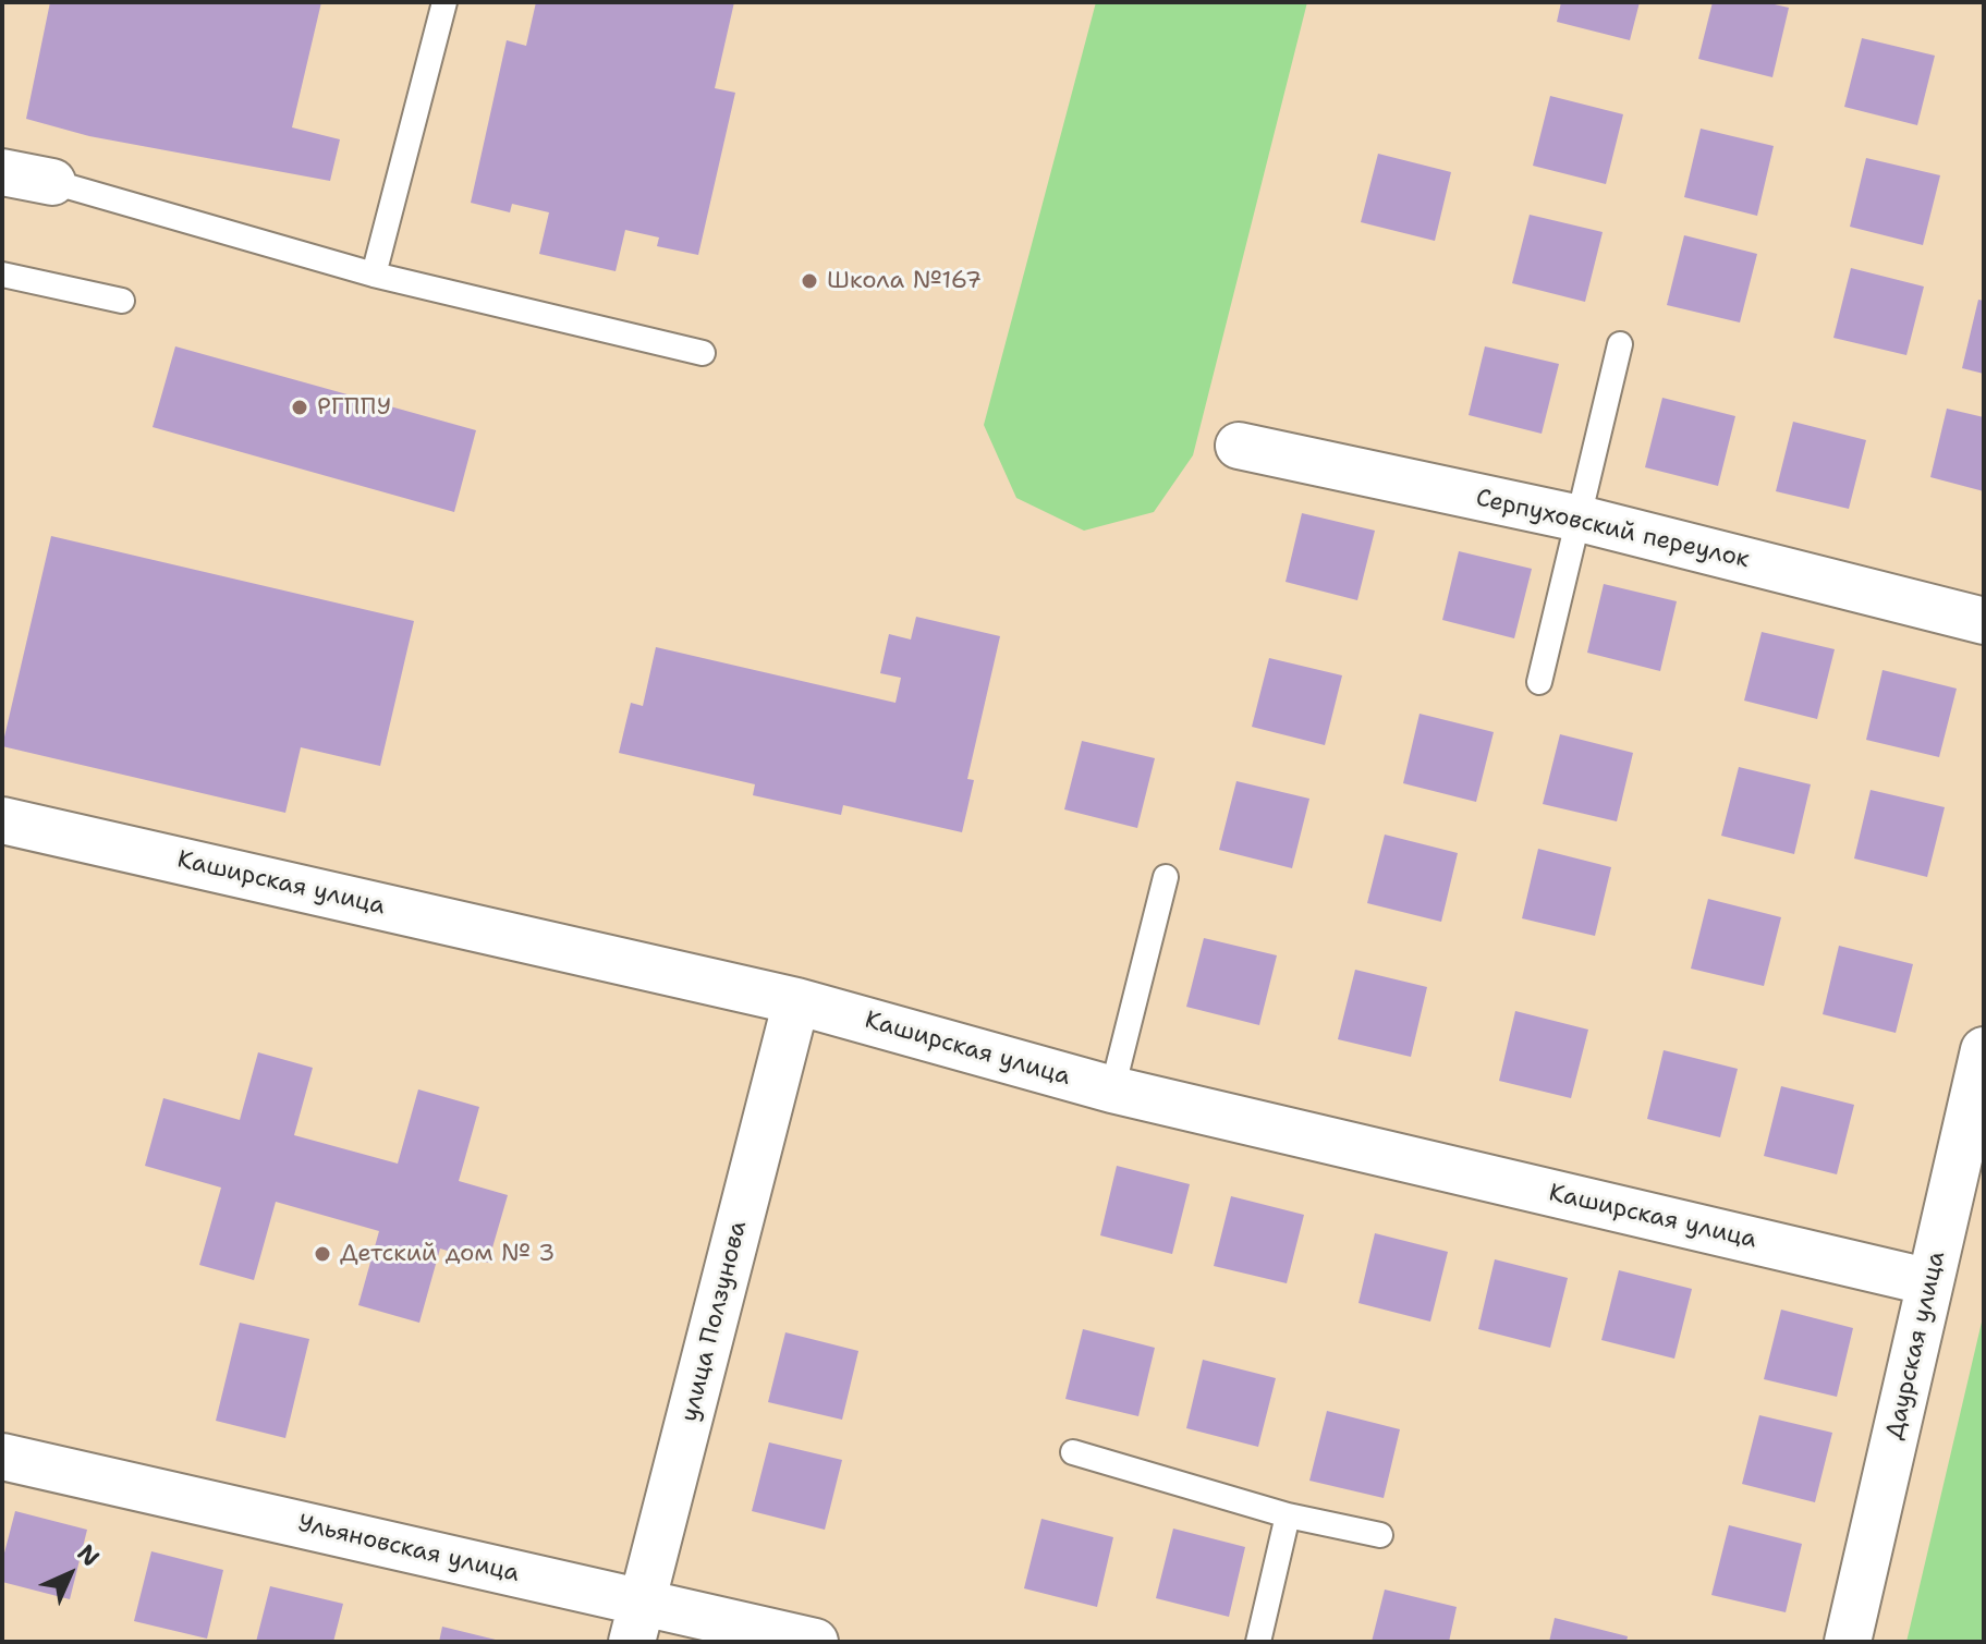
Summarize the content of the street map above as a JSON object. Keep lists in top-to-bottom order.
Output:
{
  "streets": {
    "street": [
      "Серпуховский переулок",
      "Каширская улица",
      "улица Ползунова",
      "Даурская улица",
      "Ульяновская улица"
    ]
  },
  "crossings": [
    ["Каширская улица", "улица Ползунова"],
    ["Каширская улица", "Даурская улица"],
    ["улица Ползунова", "Ульяновская улица"]
  ],
  "places": ["Школа №167", "РГППУ", "Детский дом № 3"],
  "north": "top right"
}
